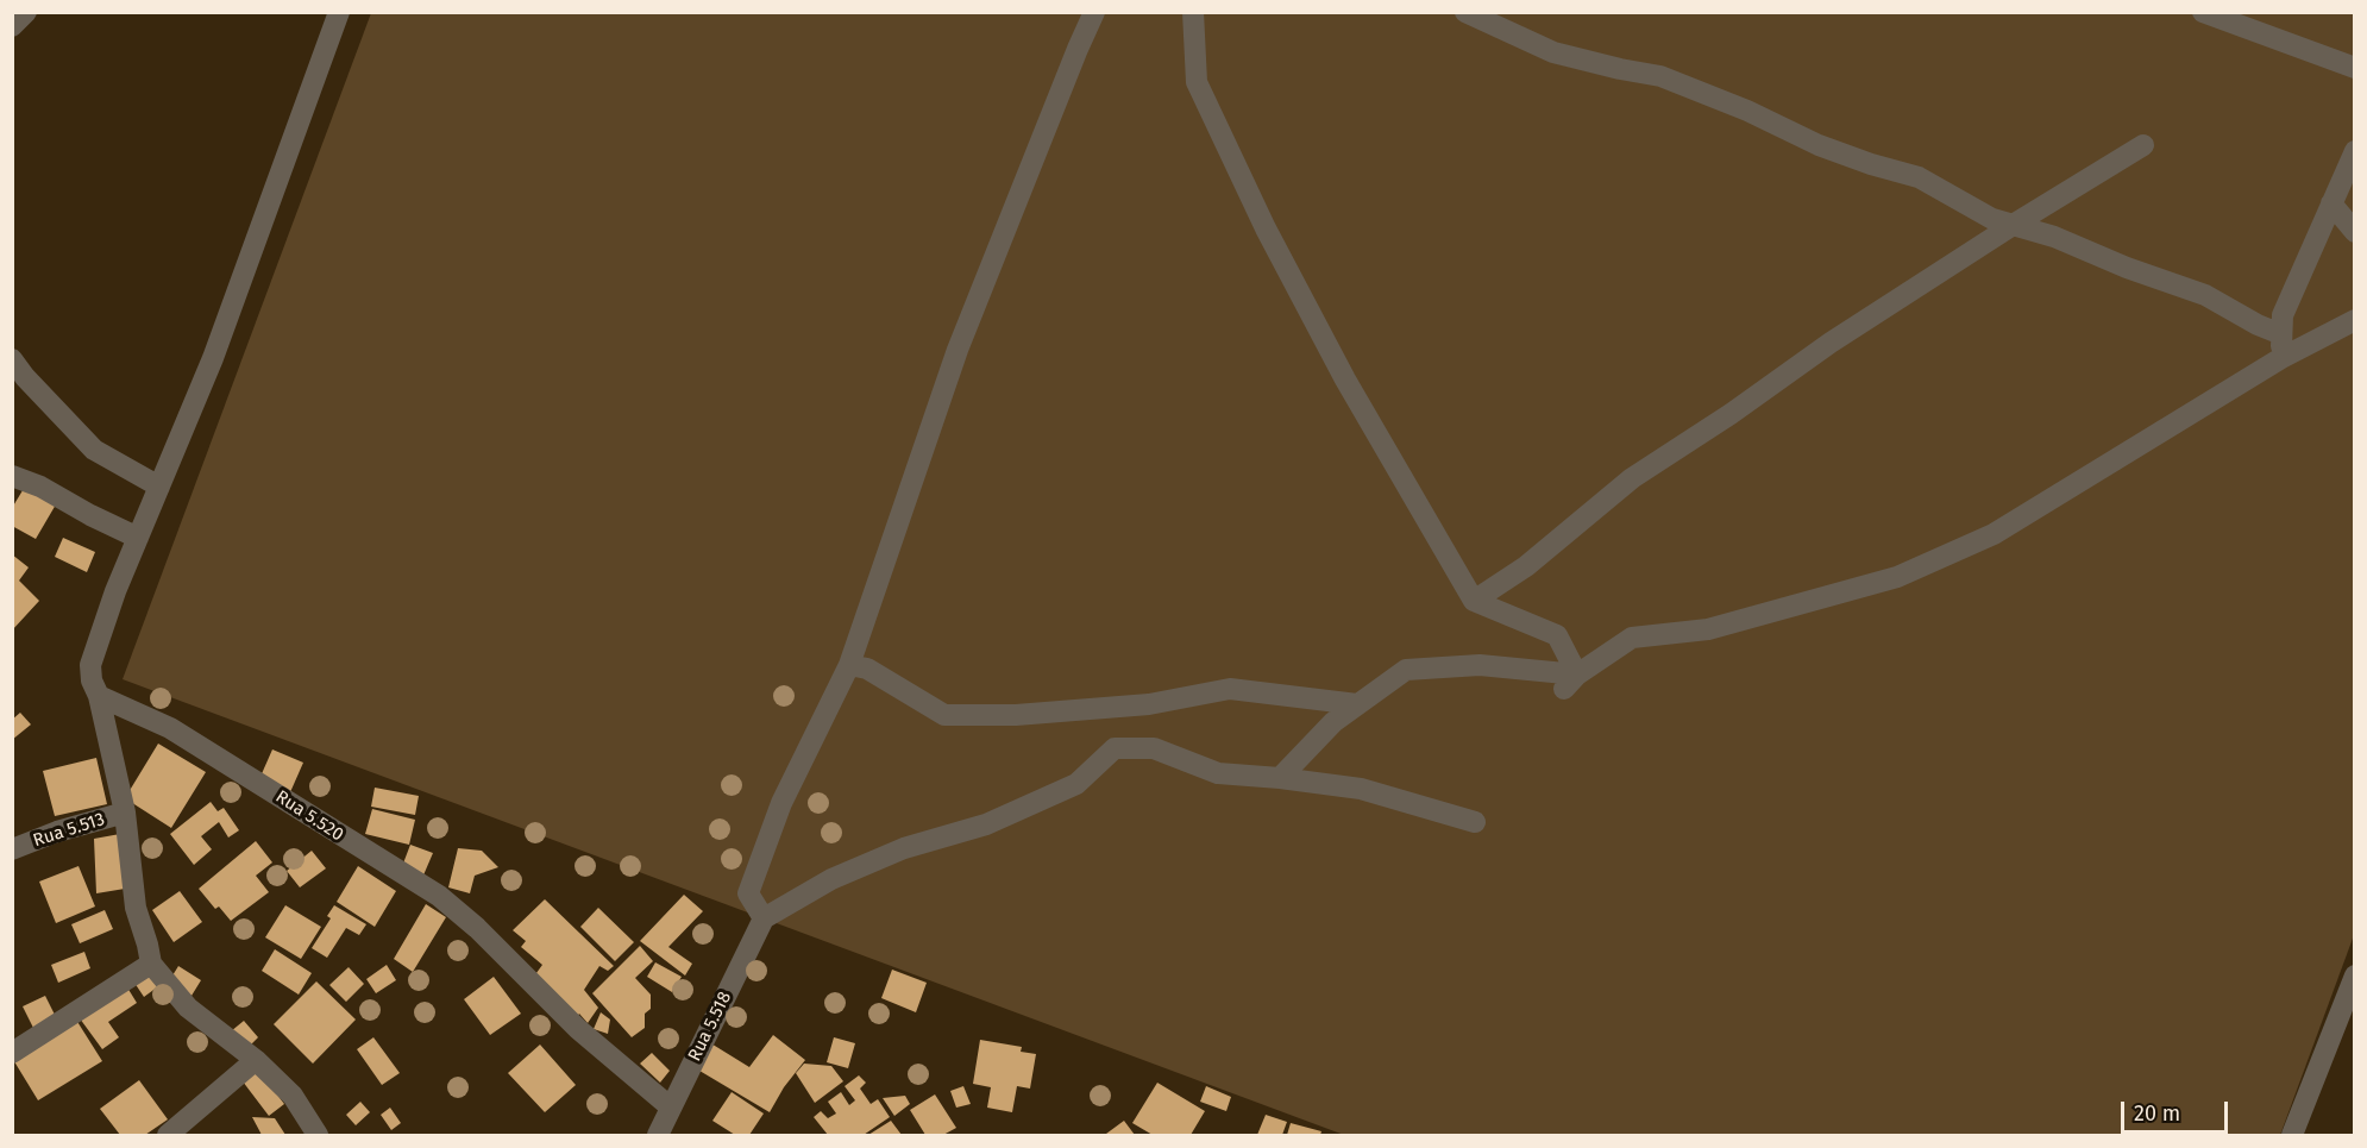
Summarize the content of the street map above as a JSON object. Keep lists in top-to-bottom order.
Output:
{
  "streets": {
    "street": ["Rua 5.520", "Rua 5.513", "Rua 5.518"]
  },
  "crossings": [
    ["Rua 5.520", "Rua 5.518"]
  ],
  "scale_bar": "20 m"
}
